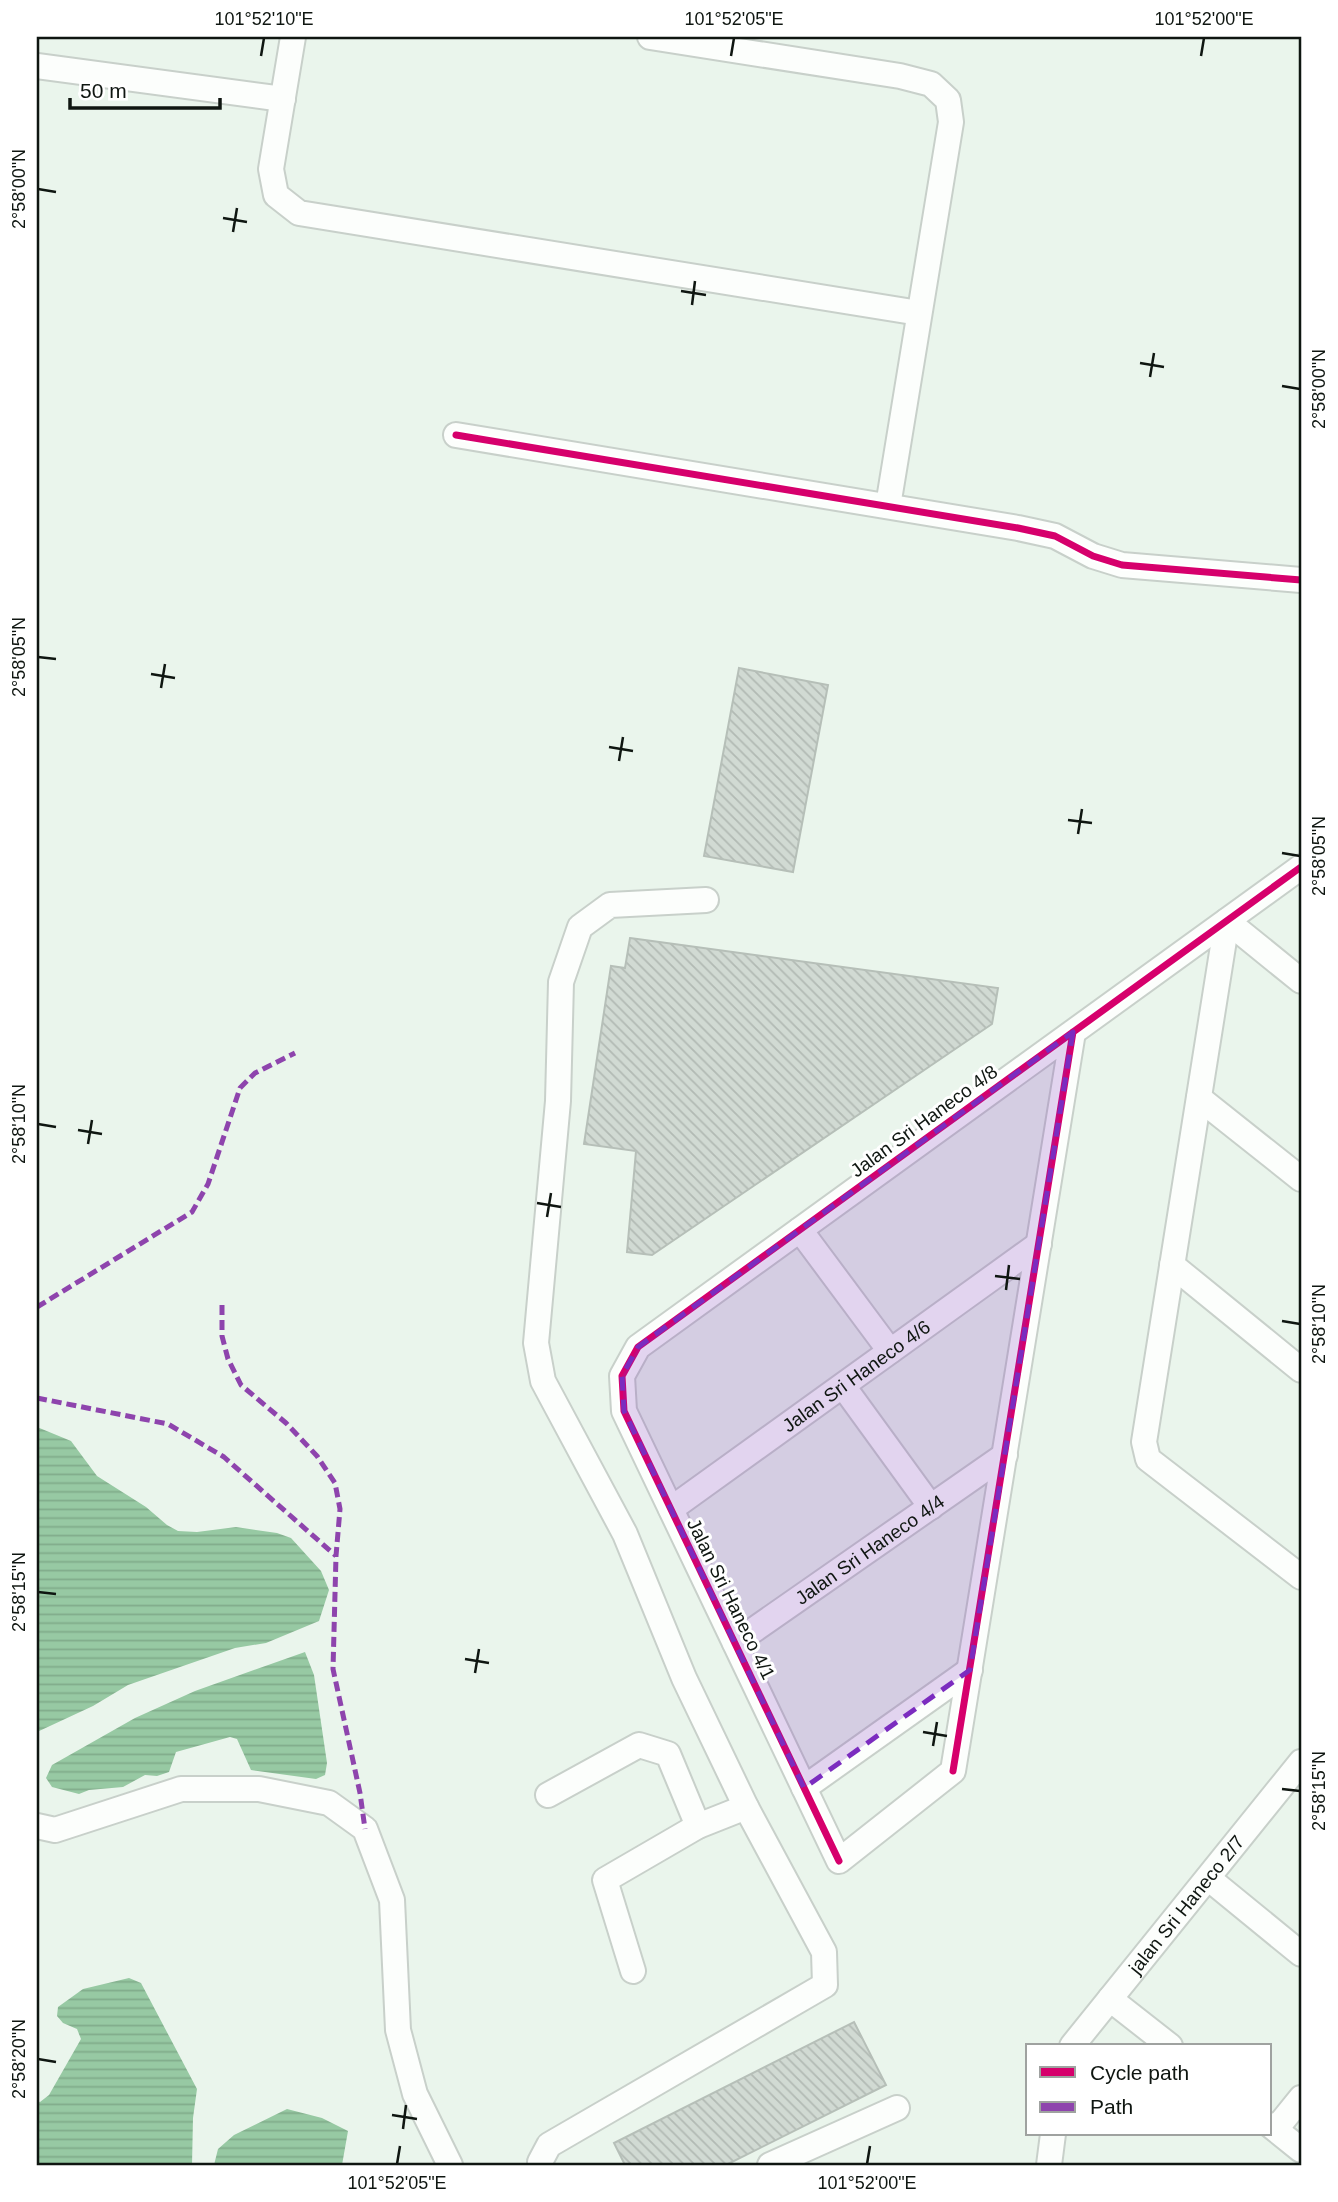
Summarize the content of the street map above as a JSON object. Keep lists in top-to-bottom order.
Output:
{
  "streets": {
    "street": [
      "Jalan Sri Haneco 4/8",
      "Jalan Sri Haneco 4/6",
      "Jalan Sri Haneco 4/4",
      "Jalan Sri Haneco 4/1",
      "jalan Sri Haneco 2/7"
    ]
  },
  "crossings": [
    ["Jalan Sri Haneco 4/8", "Jalan Sri Haneco 4/1"],
    ["Jalan Sri Haneco 4/6", "Jalan Sri Haneco 4/1"],
    ["Jalan Sri Haneco 4/4", "Jalan Sri Haneco 4/1"]
  ],
  "legend": ["Cycle path", "Path"],
  "scale_bar": "50 m",
  "coordinates": [
    "101°52'10\"E",
    "101°52'05\"E",
    "101°52'00\"E",
    "2°58'00\"N",
    "2°58'05\"N",
    "2°58'10\"N",
    "2°58'15\"N",
    "2°58'20\"N"
  ]
}
